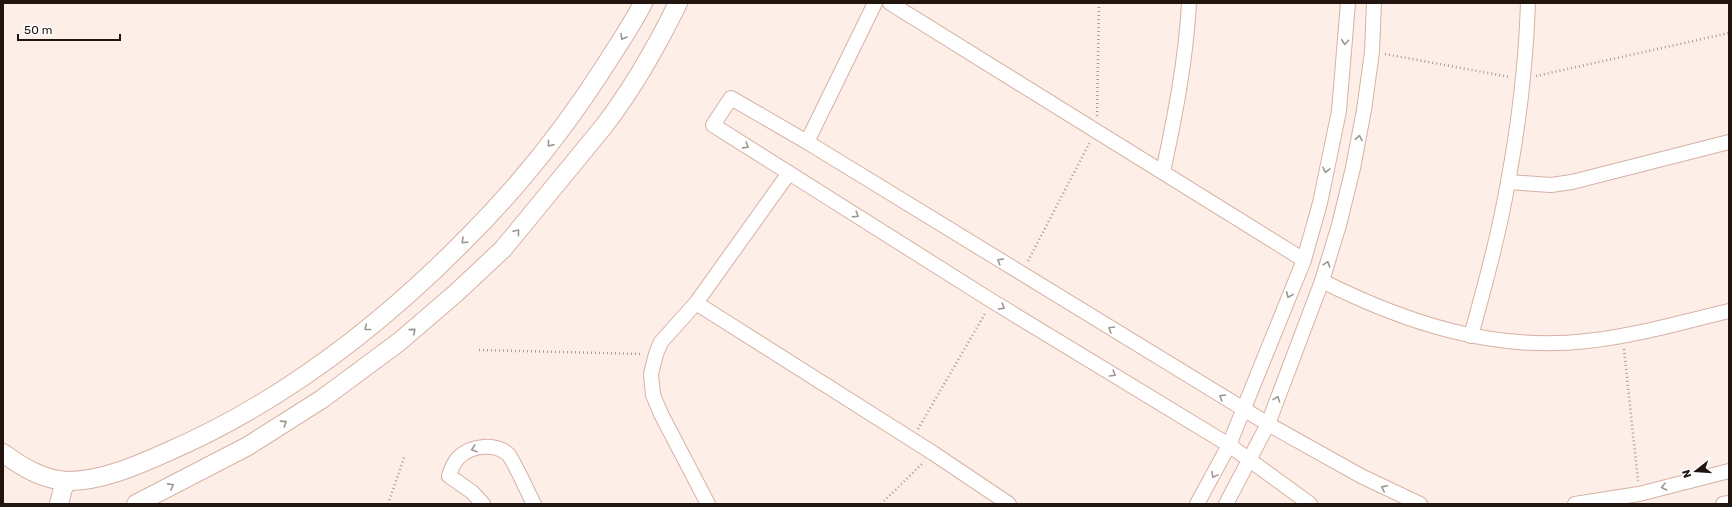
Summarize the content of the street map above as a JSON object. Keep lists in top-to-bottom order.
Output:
{
  "scale_bar": "50 m",
  "north": "left"
}
